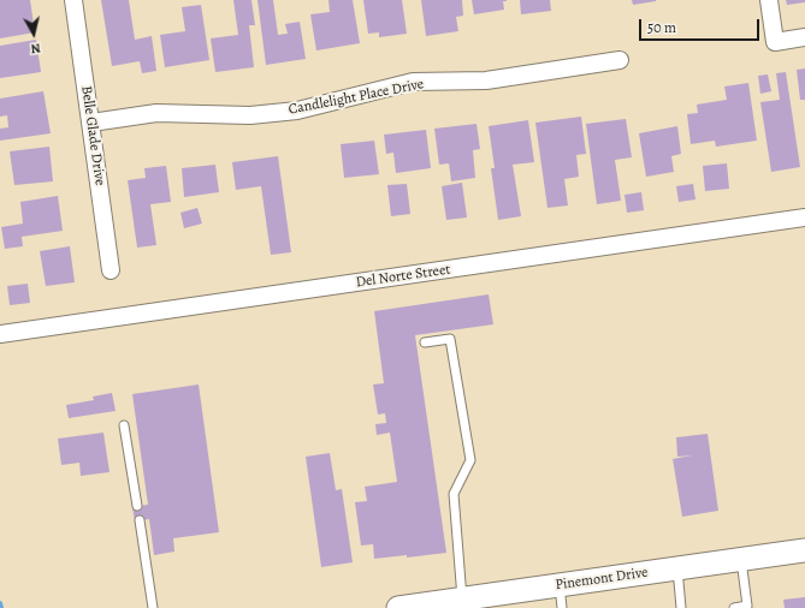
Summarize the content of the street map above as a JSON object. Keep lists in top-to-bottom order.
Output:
{
  "streets": {
    "main road": ["Pinemont Drive"],
    "street": ["Candlelight Place Drive", "Belle Glade Drive", "Del Norte Street"]
  },
  "crossings": [
    ["Candlelight Place Drive", "Belle Glade Drive"]
  ],
  "scale_bar": "50 m",
  "north": "bottom"
}
